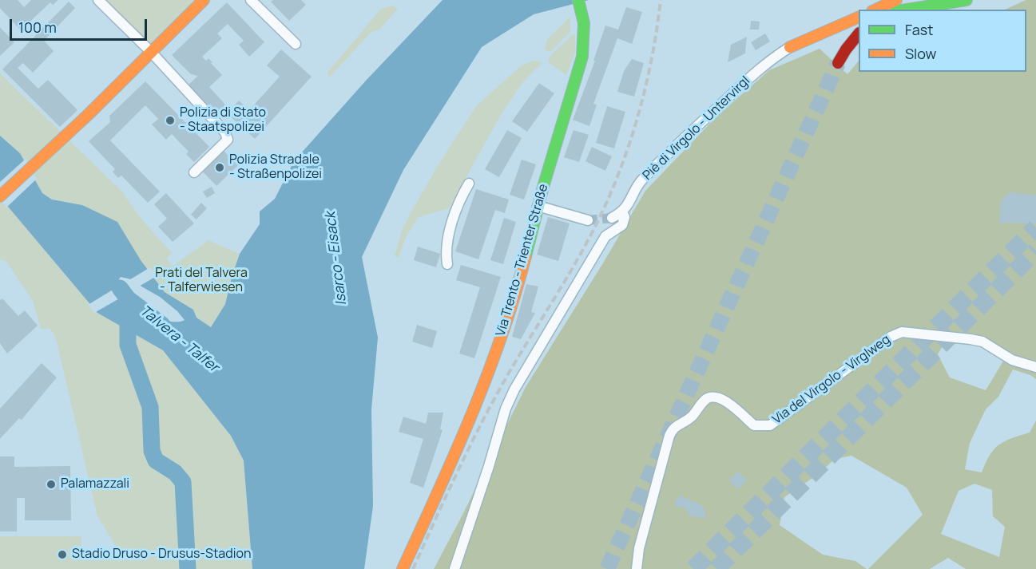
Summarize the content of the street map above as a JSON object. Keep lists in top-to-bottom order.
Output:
{
  "streets": {
    "street": ["Piè di Virgolo - Untervirgl", "Via Trento - Trienter Straße", "Via del Virgolo - Virglweg"]
  },
  "water": ["Isarco - Eisack", "Talvera - Talfer"],
  "parks": ["Prati del Talvera - Talferwiesen"],
  "places": [
    "Polizia di Stato - Staatspolizei",
    "Polizia Stradale - Straßenpolizei",
    "Palamazzali",
    "Stadio Druso - Drusus-Stadion"
  ],
  "legend": ["Fast", "Slow"],
  "scale_bar": "100 m"
}
